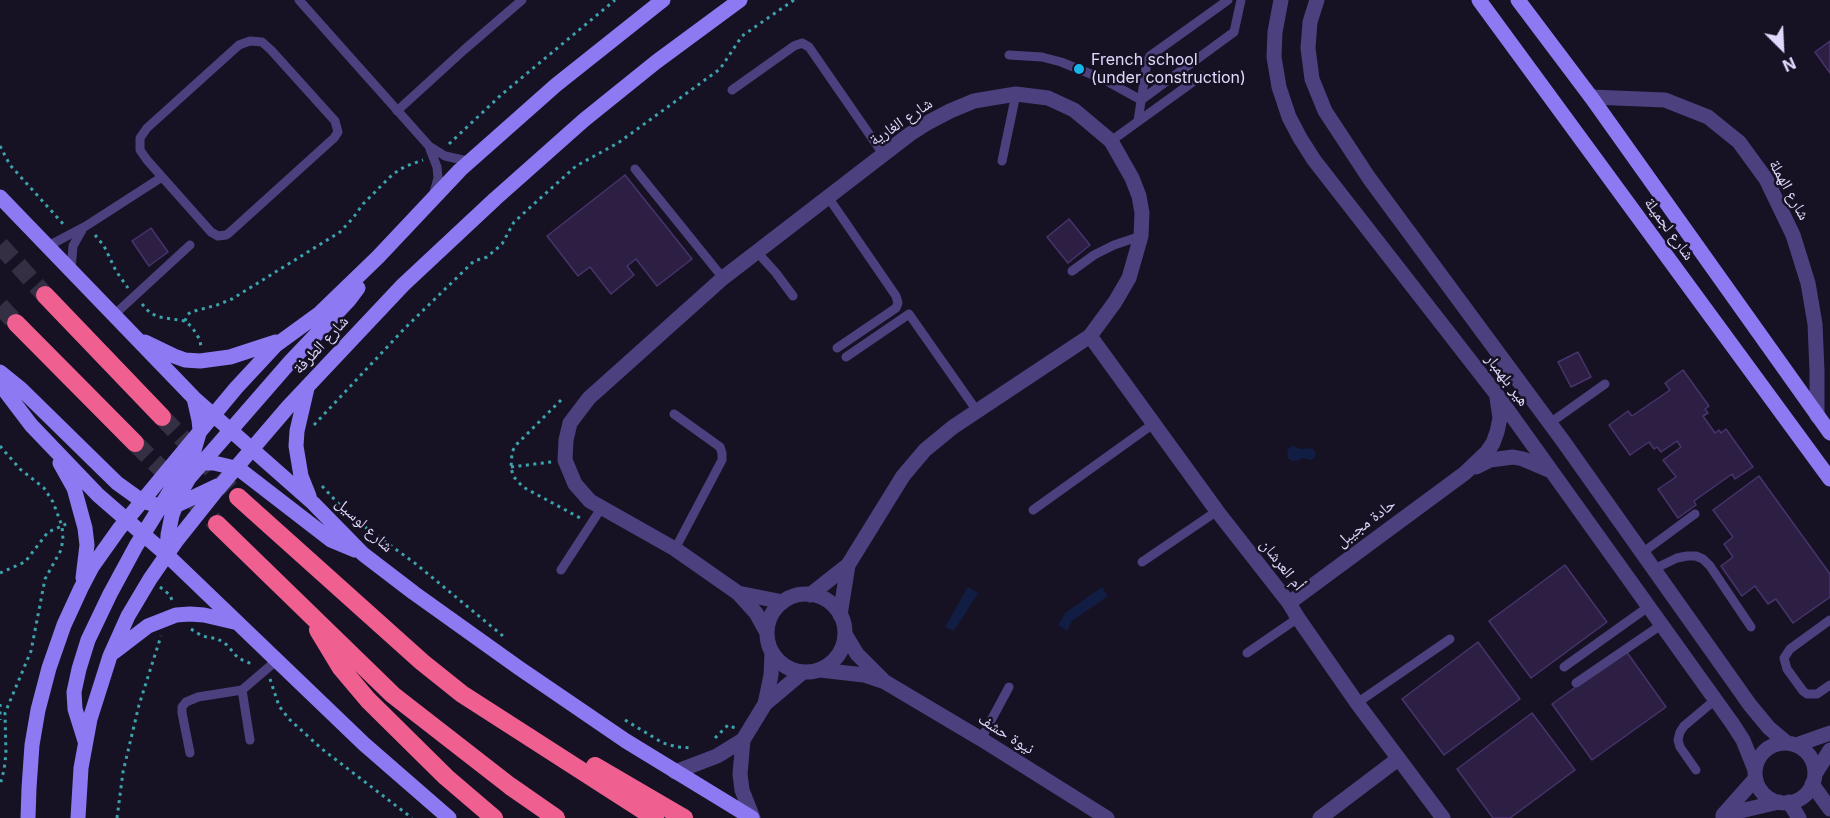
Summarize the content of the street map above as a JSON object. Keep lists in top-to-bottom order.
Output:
{
  "streets": {
    "main road": ["شارع لجميلة", "شارع الطرفة", "شارع لوسيل"],
    "street": [
      "شارع الغارية",
      "شارع الهملة",
      "هير بلهمبار",
      "حادة مجيبل",
      "أم العرشان",
      "نيوة حشف"
    ]
  },
  "crossings": [
    ["شارع الغارية", "أم العرشان"],
    ["شارع الغارية", "نيوة حشف"],
    ["شارع الهملة", "شارع لجميلة"],
    ["شارع الطرفة", "شارع لوسيل"],
    ["هير بلهمبار", "حادة مجيبل"],
    ["حادة مجيبل", "أم العرشان"]
  ],
  "places": ["French school (under construction)"],
  "north": "bottom right"
}
